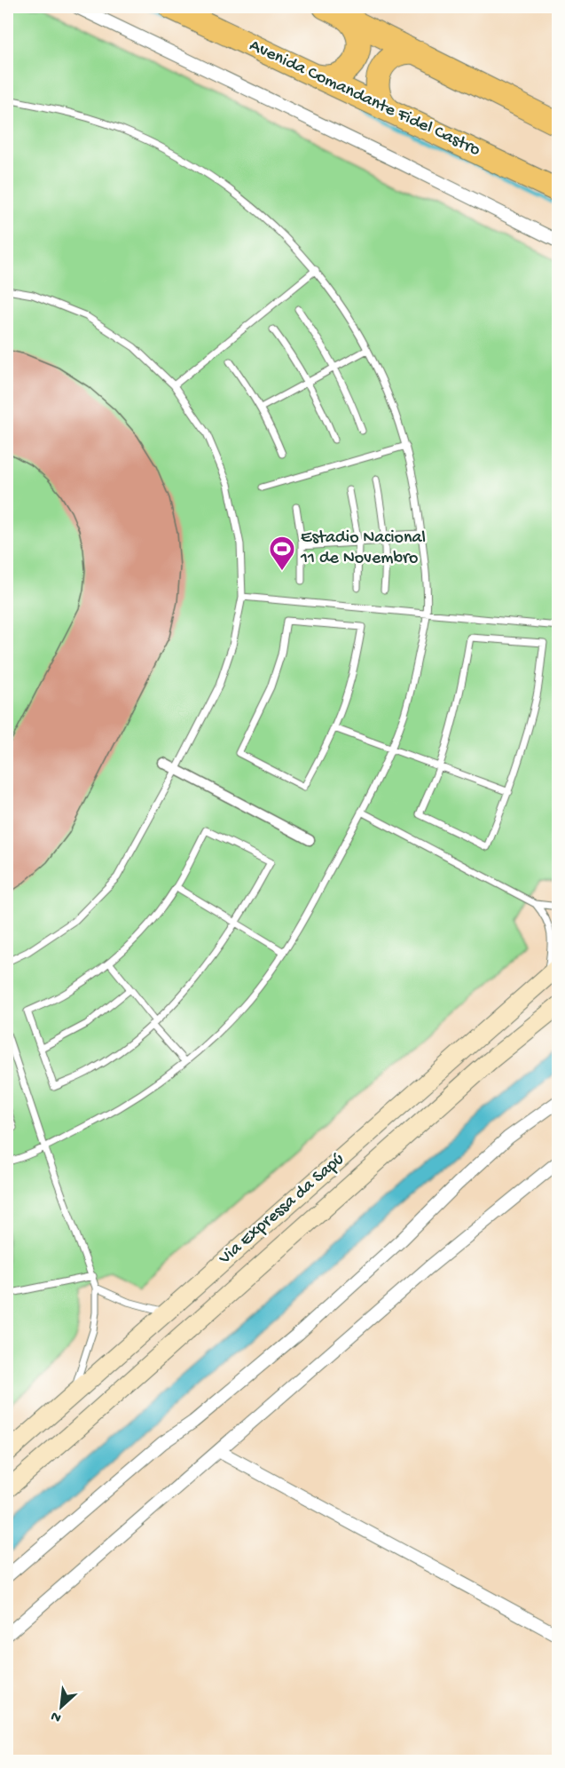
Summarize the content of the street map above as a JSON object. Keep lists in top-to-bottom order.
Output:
{
  "streets": {
    "highway": ["Avenida Comandante Fidel Castro"],
    "main road": ["Via Expressa da Sapú"]
  },
  "places": {
    "sports": ["Estadio Nacional 11 de Novembro"]
  },
  "north": "bottom left"
}
